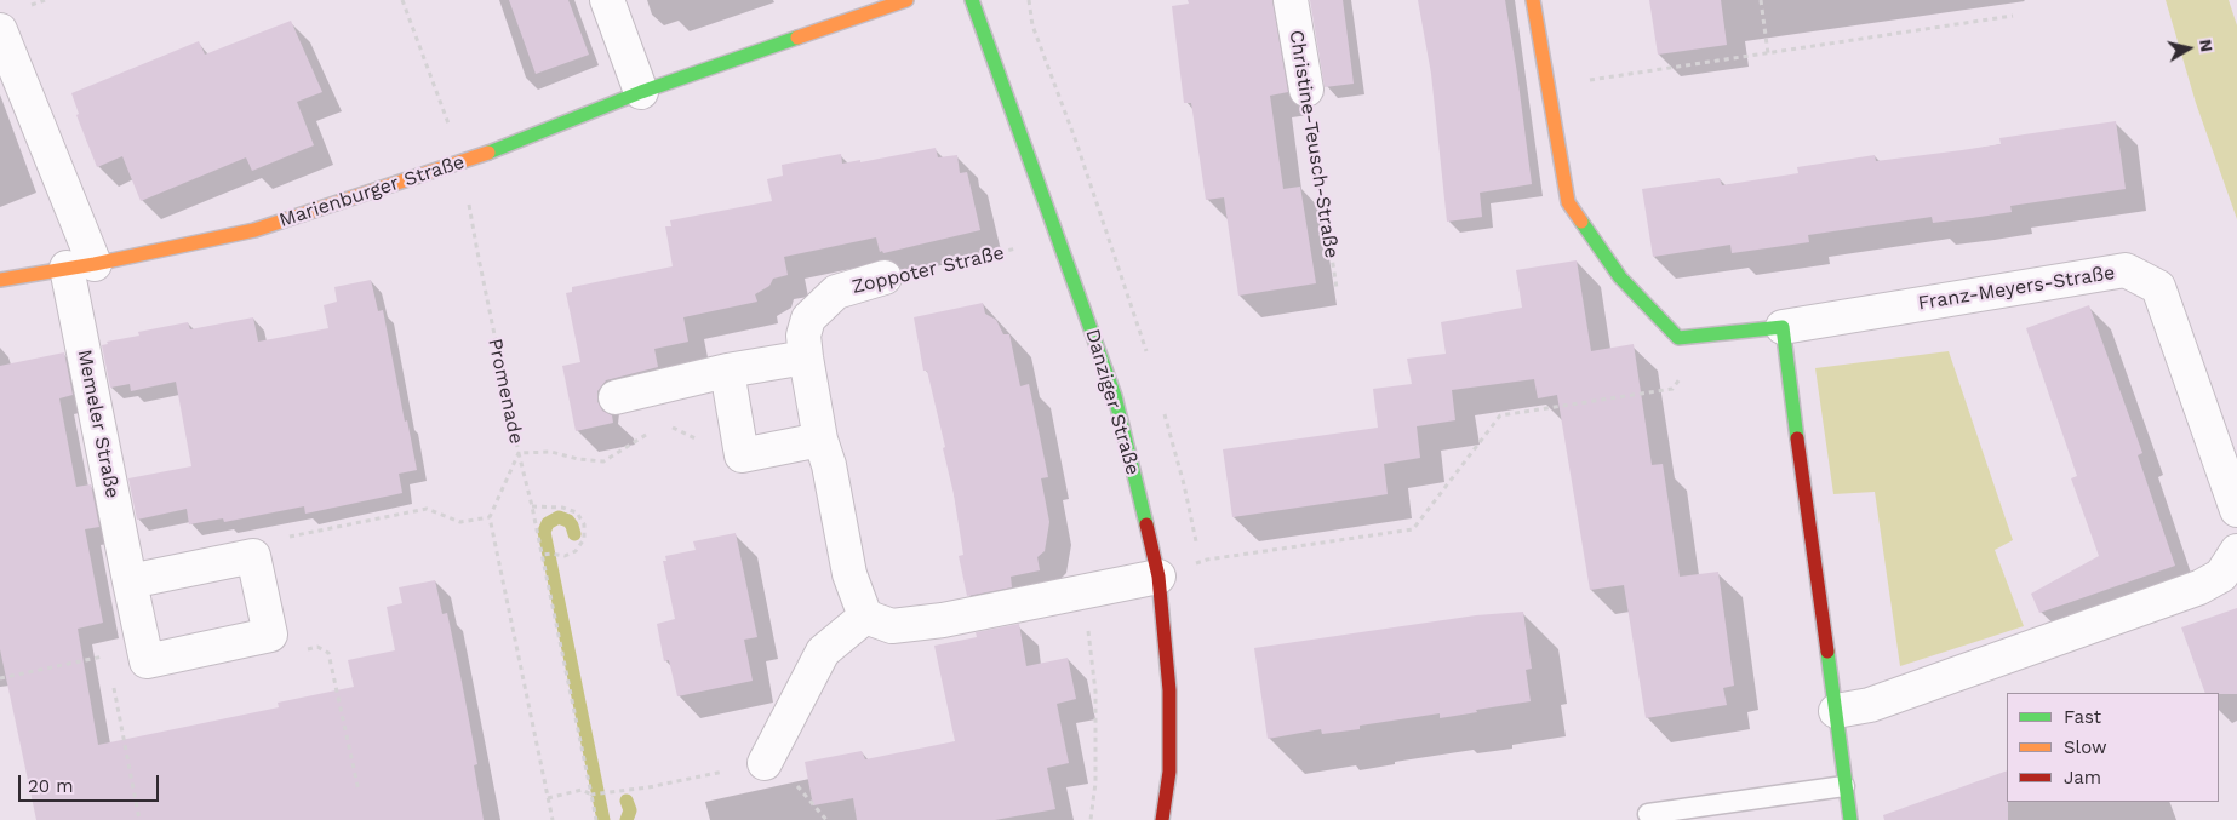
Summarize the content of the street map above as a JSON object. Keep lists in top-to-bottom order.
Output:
{
  "streets": {
    "street": [
      "Christine-Teusch-Straße",
      "Marienburger Straße",
      "Zoppoter Straße",
      "Franz-Meyers-Straße",
      "Danziger Straße",
      "Memeler Straße"
    ],
    "path": ["Promenade"]
  },
  "crossings": [
    ["Marienburger Straße", "Promenade"],
    ["Marienburger Straße", "Memeler Straße"],
    ["Zoppoter Straße", "Danziger Straße"]
  ],
  "legend": ["Fast", "Slow", "Jam"],
  "scale_bar": "20 m",
  "north": "right"
}
